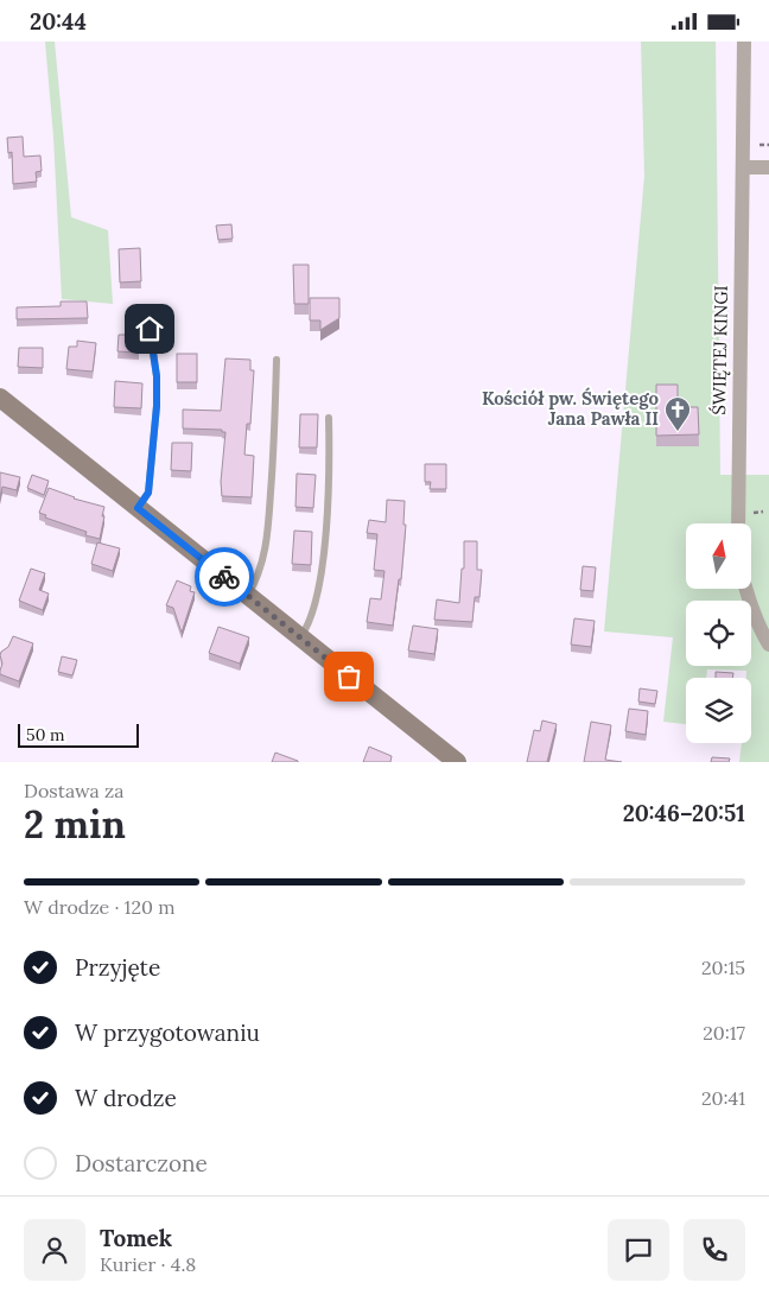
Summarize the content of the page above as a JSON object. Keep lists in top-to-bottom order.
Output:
{
  "streets": {
    "street": ["ŚWIĘTEJ KINGI"]
  },
  "places": {
    "church": ["Kościół pw. Świętego Jana Pawła II"]
  },
  "scale_bar": "50 m",
  "north": "top",
  "page": {
    "status": "20:44",
    "scale": "50 m",
    "heading": ["2 min", "Dostawa za", "20:46–20:51"],
    "panel": ["Tomek", "Kurier · 4.8"],
    "bar": "W drodze · 120 m",
    "list": [
      ["Przyjęte", "20:15"],
      ["W przygotowaniu", "20:17"],
      ["W drodze", "20:41"],
      "Dostarczone"
    ]
  }
}
